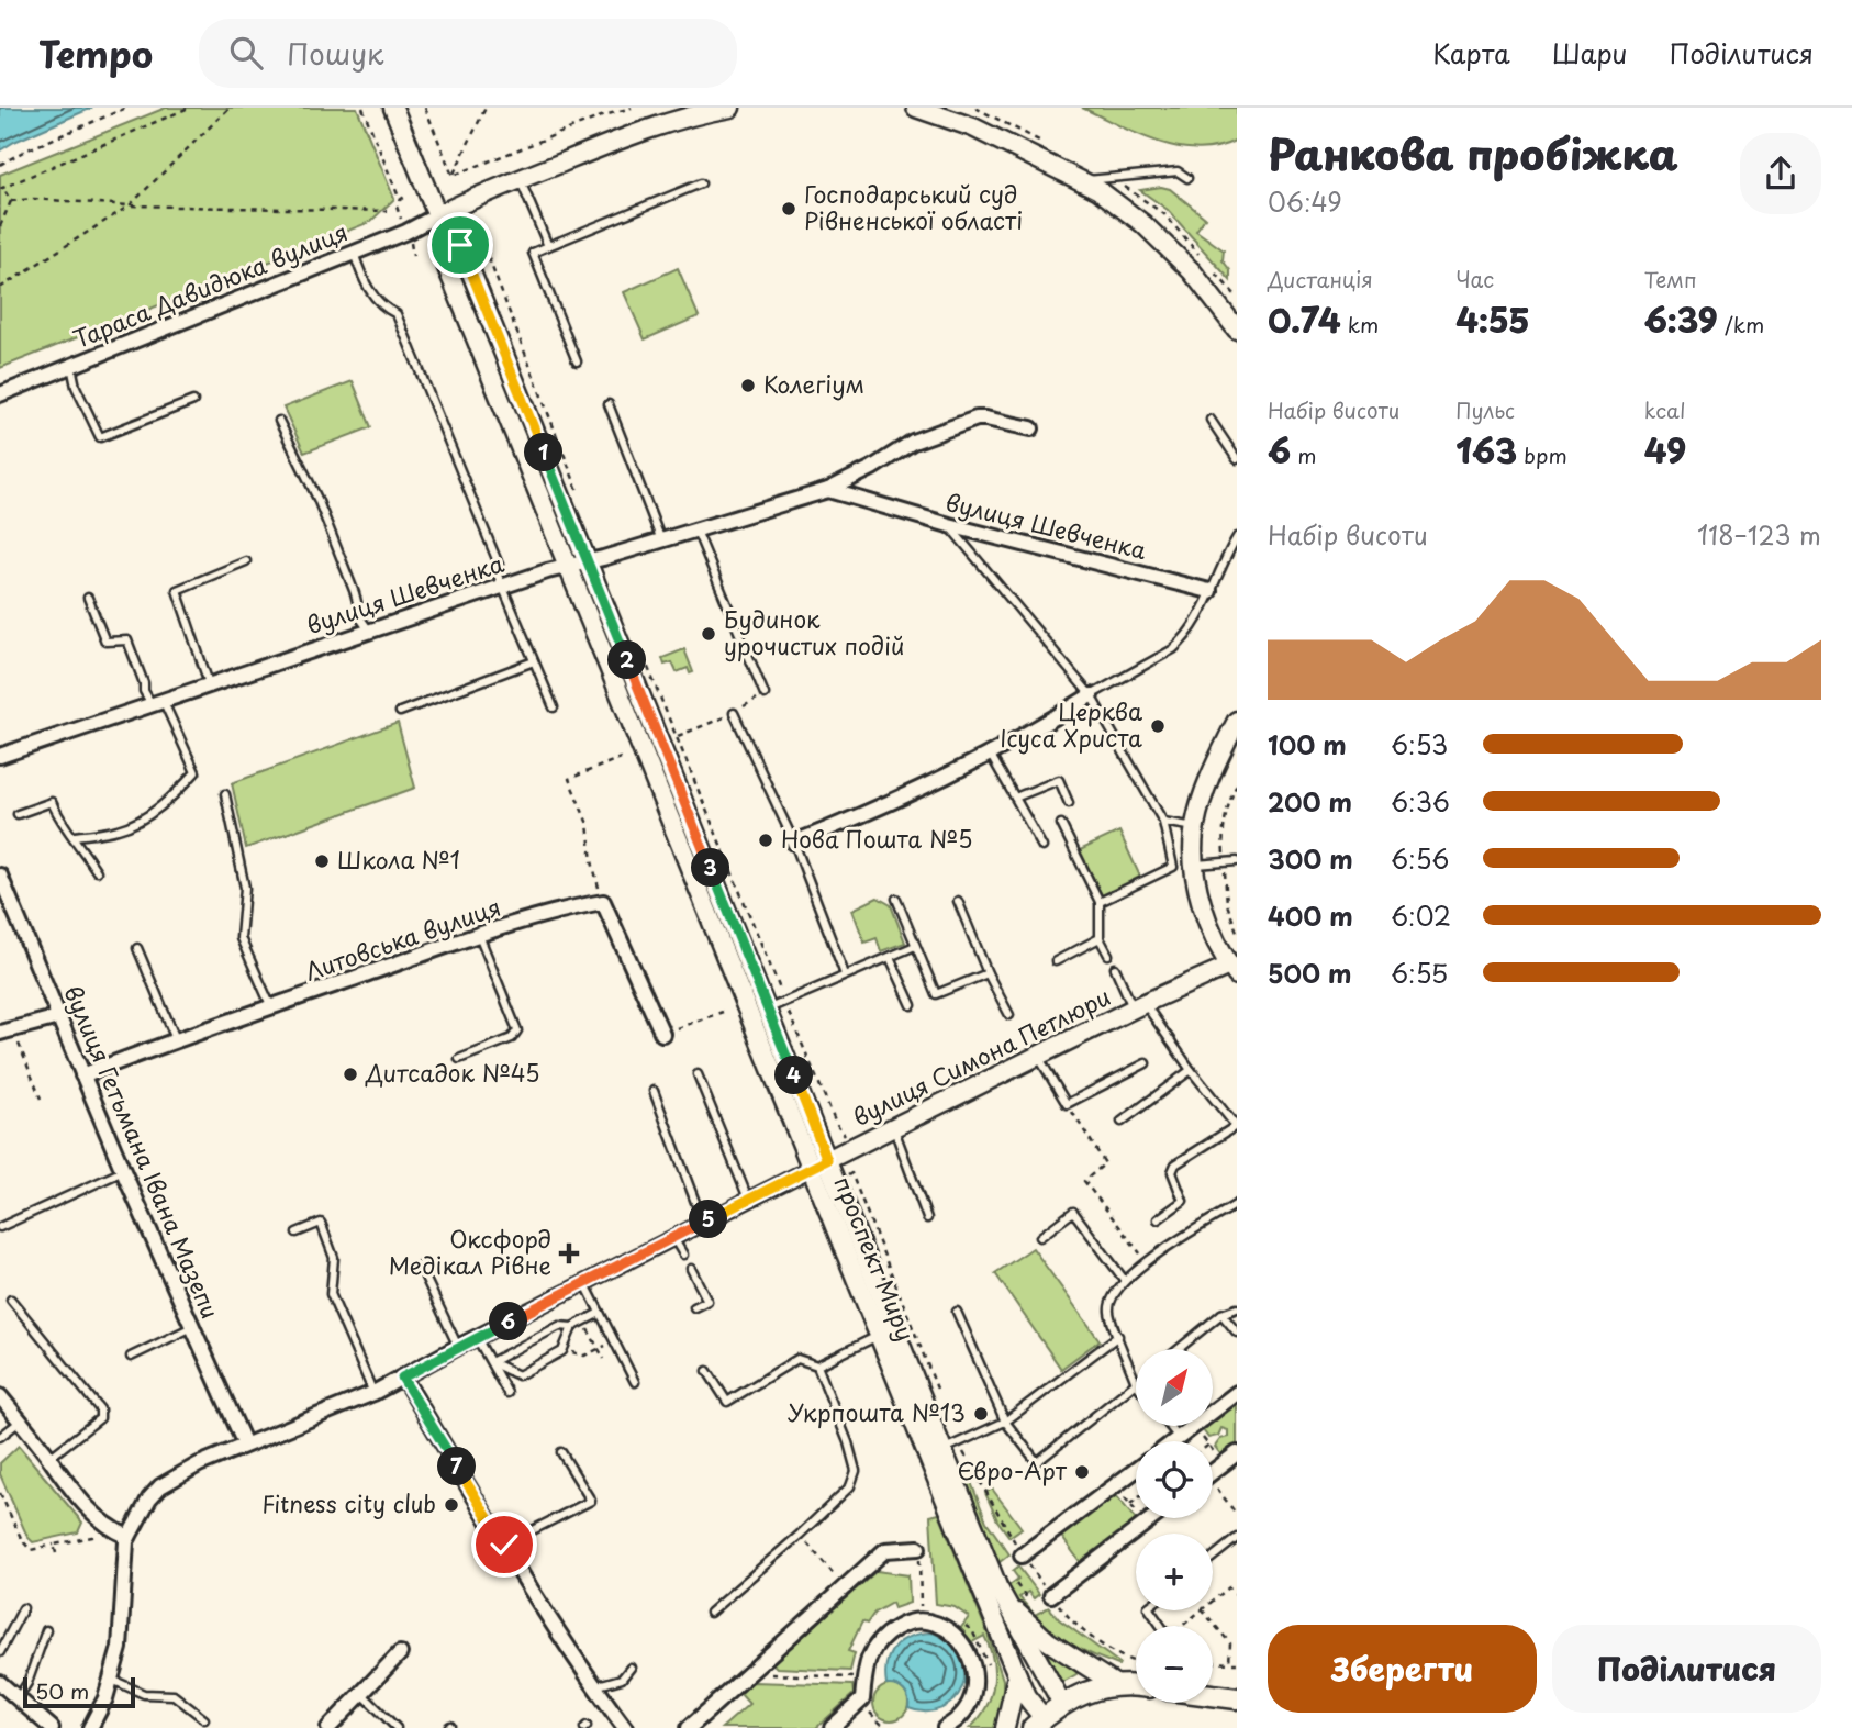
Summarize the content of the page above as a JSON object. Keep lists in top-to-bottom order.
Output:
{
  "streets": {
    "street": [
      "Тараса Давидюка вулиця",
      "вулиця Шевченка",
      "Литовська вулиця",
      "вулиця Симона Петлюри",
      "вулиця Гетьмана Івана Мазепи",
      "проспект Миру"
    ]
  },
  "crossings": [
    ["Тараса Давидюка вулиця", "проспект Миру"],
    ["вулиця Шевченка", "проспект Миру"],
    ["Литовська вулиця", "вулиця Гетьмана Івана Мазепи"],
    ["вулиця Симона Петлюри", "вулиця Гетьмана Івана Мазепи"],
    ["вулиця Симона Петлюри", "проспект Миру"]
  ],
  "places": {
    "other": [
      "Господарський суд Рівненської області",
      "Колегіум",
      "Будинок урочистих подій",
      "Церква Ісуса Христа",
      "Нова Пошта №5",
      "Школа №1",
      "Дитсадок №45",
      "Укрпошта №13",
      "Євро-Арт",
      "Fitness city club"
    ],
    "health": ["Оксфорд Медікал Рівне"]
  },
  "scale_bar": "50 m",
  "north": "top right",
  "page": {
    "header": "Tempo",
    "search": "Пошук",
    "nav": ["Карта", "Шари", "Поділитися"],
    "heading": ["Ранкова пробіжка", "06:49"],
    "stats": [
      ["Дистанція", "0.74 km"],
      ["Час", "4:55"],
      ["Темп", "6:39 /km"],
      ["Набір висоти", "6 m"],
      ["Пульс", "163 bpm"],
      ["kcal", "49"]
    ],
    "pins": [
      "1",
      "2",
      "3",
      "4",
      "5",
      "6",
      "7"
    ],
    "chart": ["Набір висоти", "118–123 m"],
    "list": [
      {
        "name": "100 m",
        "note": "6:53"
      },
      {
        "name": "200 m",
        "note": "6:36"
      },
      {
        "name": "300 m",
        "note": "6:56"
      },
      {
        "name": "400 m",
        "note": "6:02"
      },
      {
        "name": "500 m",
        "note": "6:55"
      }
    ],
    "map_buttons": ["+", "−"],
    "buttons": ["Зберегти", "Поділитися"],
    "scale": "50 m"
  }
}
